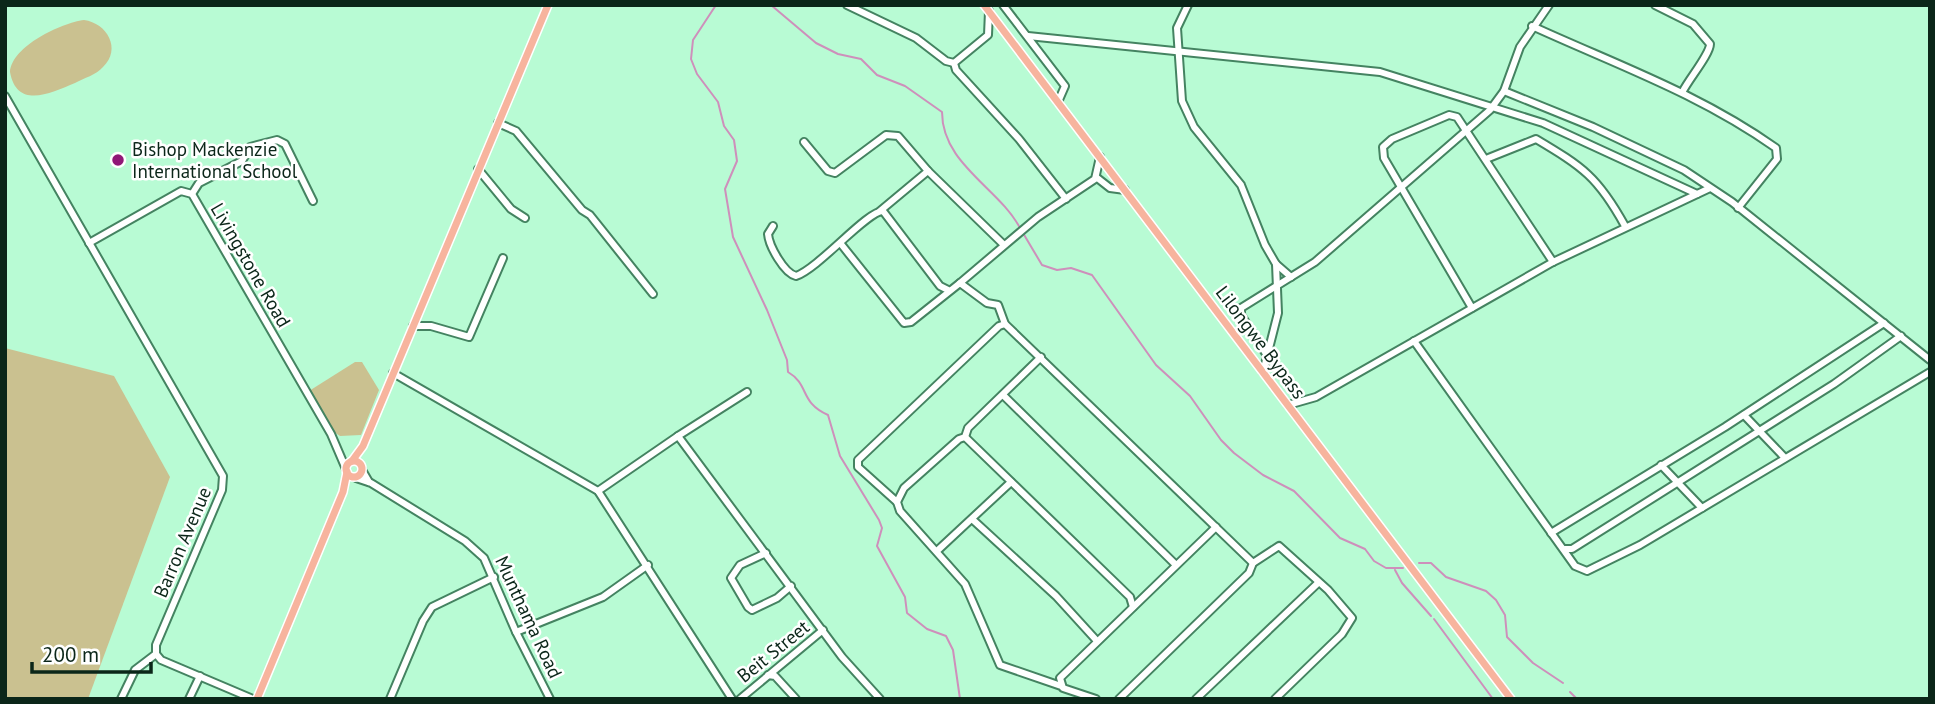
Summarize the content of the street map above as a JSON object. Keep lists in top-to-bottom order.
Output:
{
  "streets": {
    "main road": ["Lilongwe Bypass"],
    "street": [
      "Livingstone Road",
      "Barron Avenue",
      "Munthama Road",
      "Beit Street"
    ]
  },
  "crossings": [
    ["Livingstone Road", "Barron Avenue"]
  ],
  "places": ["Bishop Mackenzie International School"],
  "scale_bar": "200 m"
}
